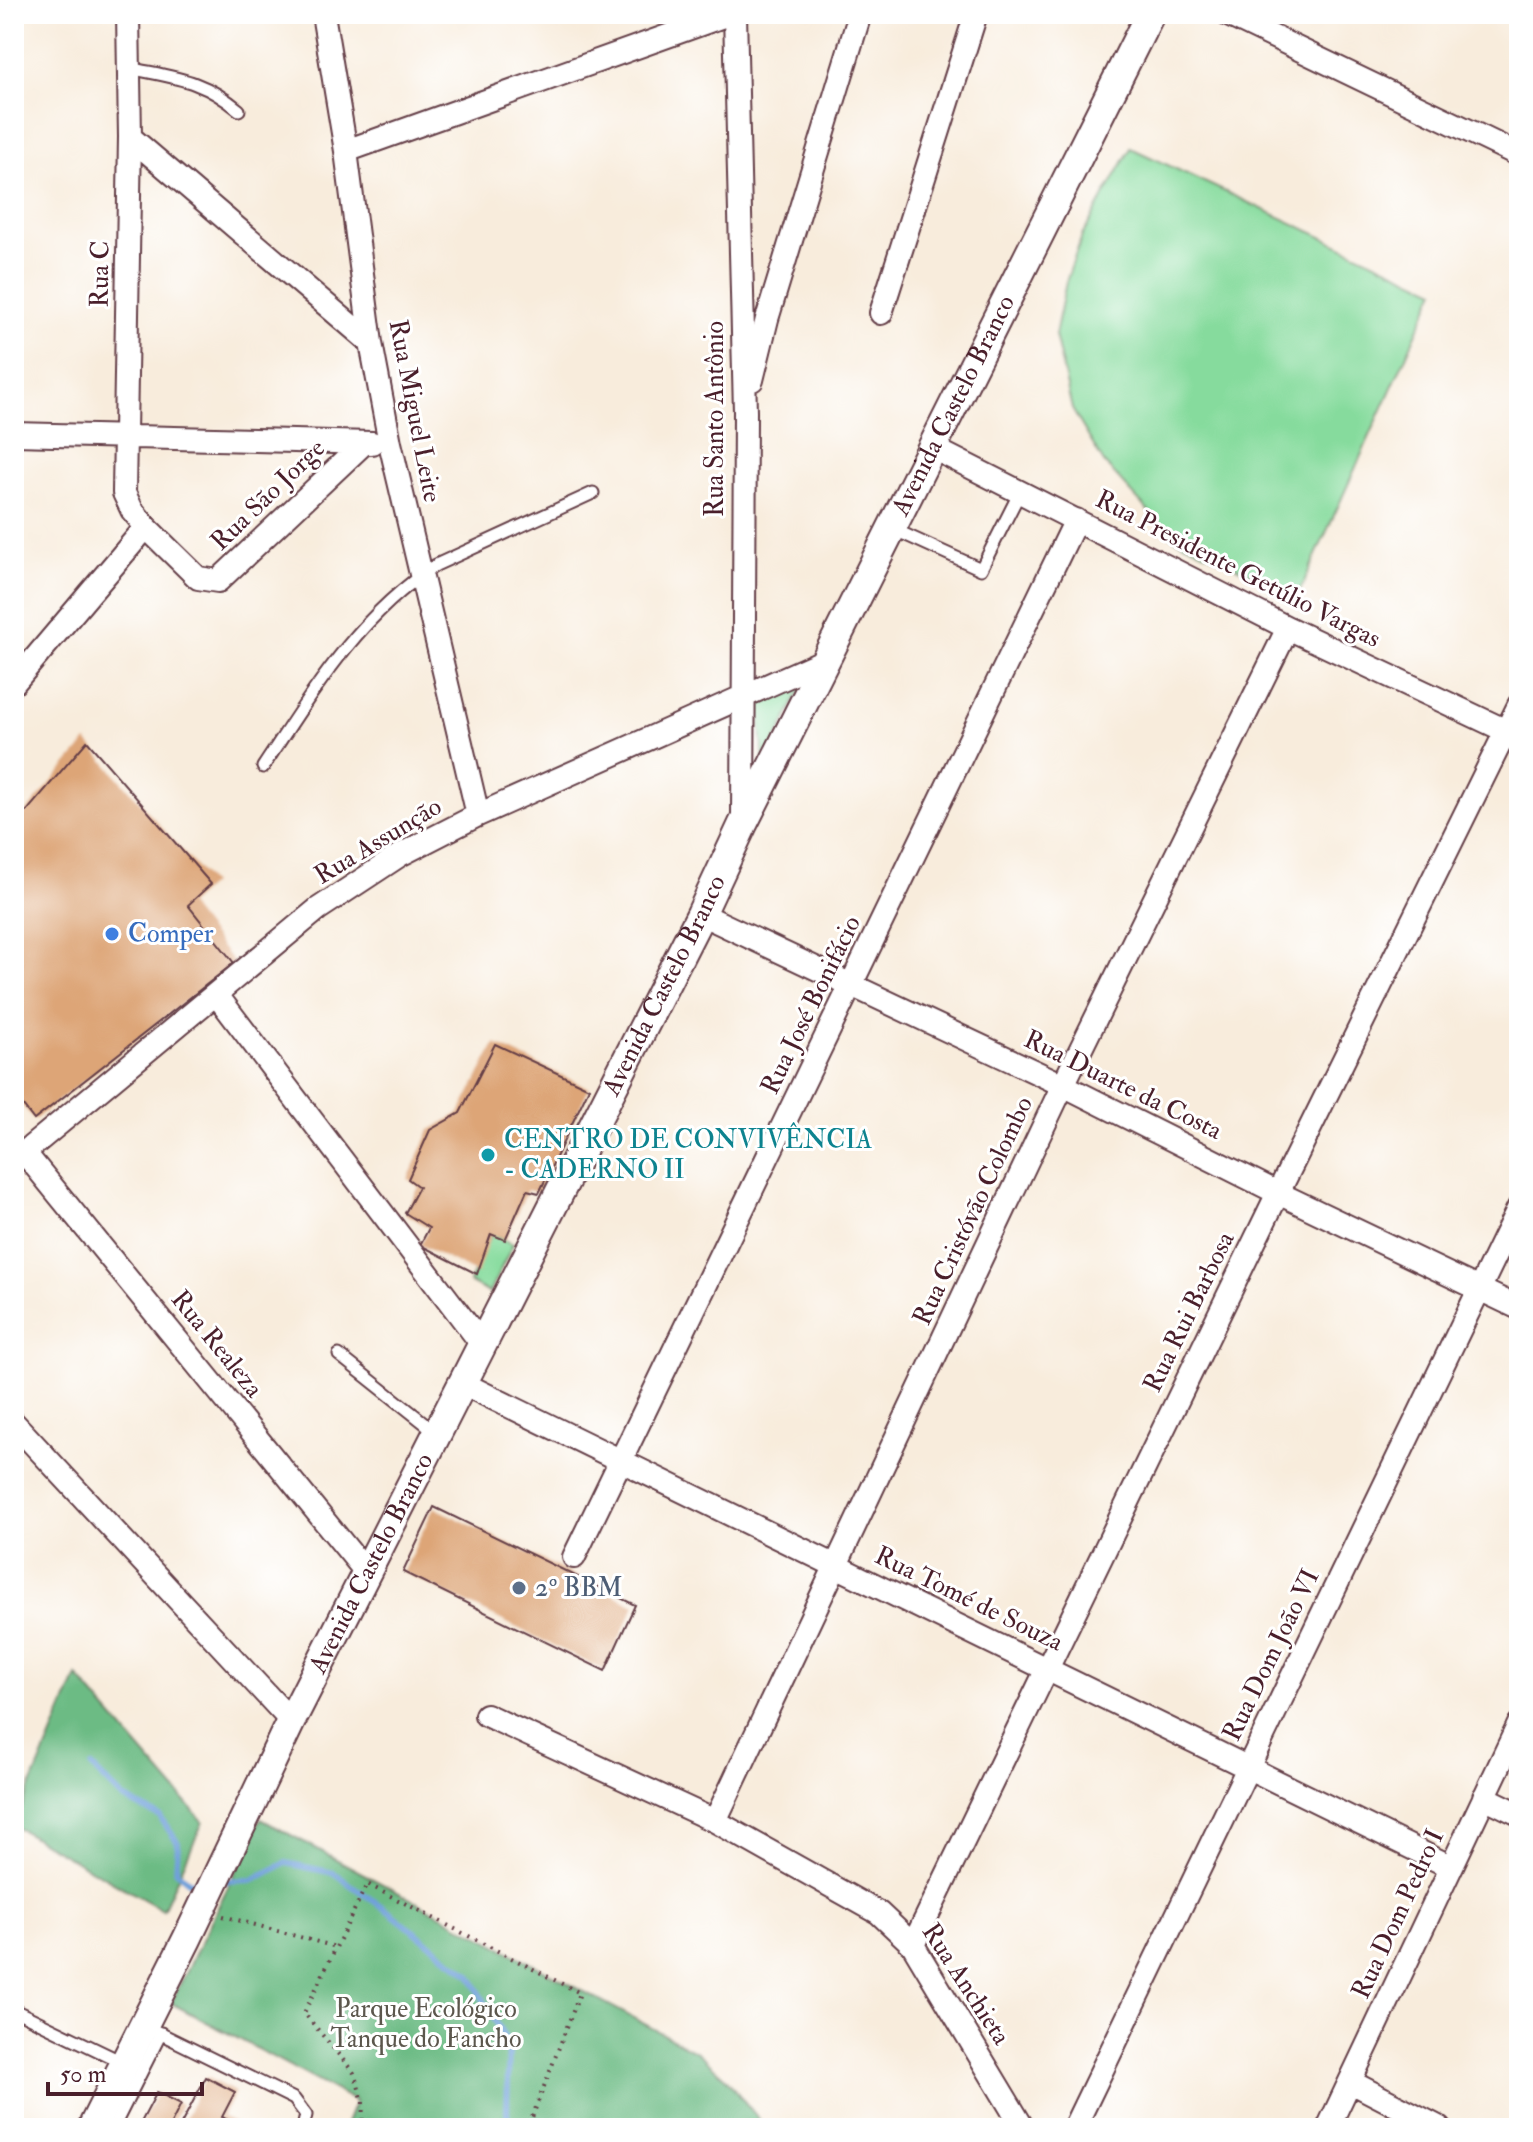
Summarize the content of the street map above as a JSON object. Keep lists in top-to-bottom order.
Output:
{
  "streets": {
    "street": [
      "Rua C",
      "Avenida Castelo Branco",
      "Rua Miguel Leite",
      "Rua Santo Antônio",
      "Rua São Jorge",
      "Rua Presidente Getúlio Vargas",
      "Rua Assunção",
      "Rua José Bonifácio",
      "Rua Duarte da Costa",
      "Rua Cristóvão Colombo",
      "Rua Rui Barbosa",
      "Rua Realeza",
      "Rua Tomé de Souza",
      "Rua Dom João VI",
      "Rua Dom Pedro I",
      "Rua Anchieta"
    ]
  },
  "crossings": [
    ["Rua C", "Rua São Jorge"],
    ["Avenida Castelo Branco", "Rua Santo Antônio"],
    ["Avenida Castelo Branco", "Rua Presidente Getúlio Vargas"],
    ["Avenida Castelo Branco", "Rua Assunção"],
    ["Avenida Castelo Branco", "Rua Duarte da Costa"],
    ["Avenida Castelo Branco", "Rua Realeza"],
    ["Avenida Castelo Branco", "Rua Tomé de Souza"],
    ["Rua Miguel Leite", "Rua Assunção"],
    ["Rua Santo Antônio", "Rua Assunção"],
    ["Rua Presidente Getúlio Vargas", "Rua José Bonifácio"],
    ["Rua Presidente Getúlio Vargas", "Rua Cristóvão Colombo"],
    ["Rua Presidente Getúlio Vargas", "Rua Rui Barbosa"],
    ["Rua Assunção", "Rua Realeza"],
    ["Rua José Bonifácio", "Rua Duarte da Costa"],
    ["Rua José Bonifácio", "Rua Tomé de Souza"],
    ["Rua Duarte da Costa", "Rua Cristóvão Colombo"],
    ["Rua Duarte da Costa", "Rua Rui Barbosa"],
    ["Rua Duarte da Costa", "Rua Dom João VI"],
    ["Rua Cristóvão Colombo", "Rua Tomé de Souza"],
    ["Rua Cristóvão Colombo", "Rua Anchieta"],
    ["Rua Rui Barbosa", "Rua Tomé de Souza"],
    ["Rua Rui Barbosa", "Rua Anchieta"],
    ["Rua Tomé de Souza", "Rua Dom João VI"],
    ["Rua Tomé de Souza", "Rua Dom Pedro I"]
  ],
  "parks": ["Parque Ecológico Tanque do Fancho"],
  "places": ["Comper", "CENTRO DE CONVIVÊNCIA - CADERNO II", "2º BBM"],
  "scale_bar": "50 m"
}
